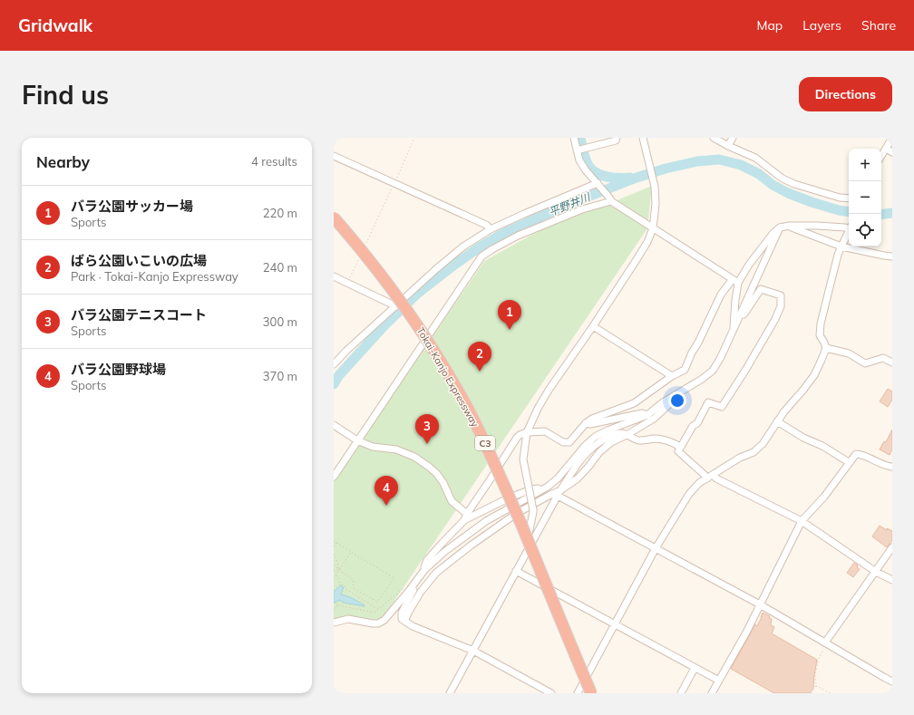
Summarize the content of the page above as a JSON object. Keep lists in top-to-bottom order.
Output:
{
  "streets": {
    "highway": ["Tokai-Kanjo Expressway", "C3"]
  },
  "water": ["平野井川"],
  "page": {
    "header": "Gridwalk",
    "nav": ["Map", "Layers", "Share"],
    "buttons": "Directions",
    "title": "Find us",
    "heading": ["Nearby", "4 results"],
    "map_buttons": ["+", "−"],
    "list": [
      {
        "mark": "1",
        "name": "バラ公園サッカー場",
        "note": "Sports",
        "value": "220 m"
      },
      {
        "mark": "2",
        "name": "ばら公園いこいの広場",
        "note": "Park · Tokai-Kanjo Expressway",
        "value": "240 m"
      },
      {
        "mark": "3",
        "name": "バラ公園テニスコート",
        "note": "Sports",
        "value": "300 m"
      },
      {
        "mark": "4",
        "name": "バラ公園野球場",
        "note": "Sports",
        "value": "370 m"
      }
    ],
    "pins": [
      "1",
      "2",
      "3",
      "4"
    ]
  }
}
